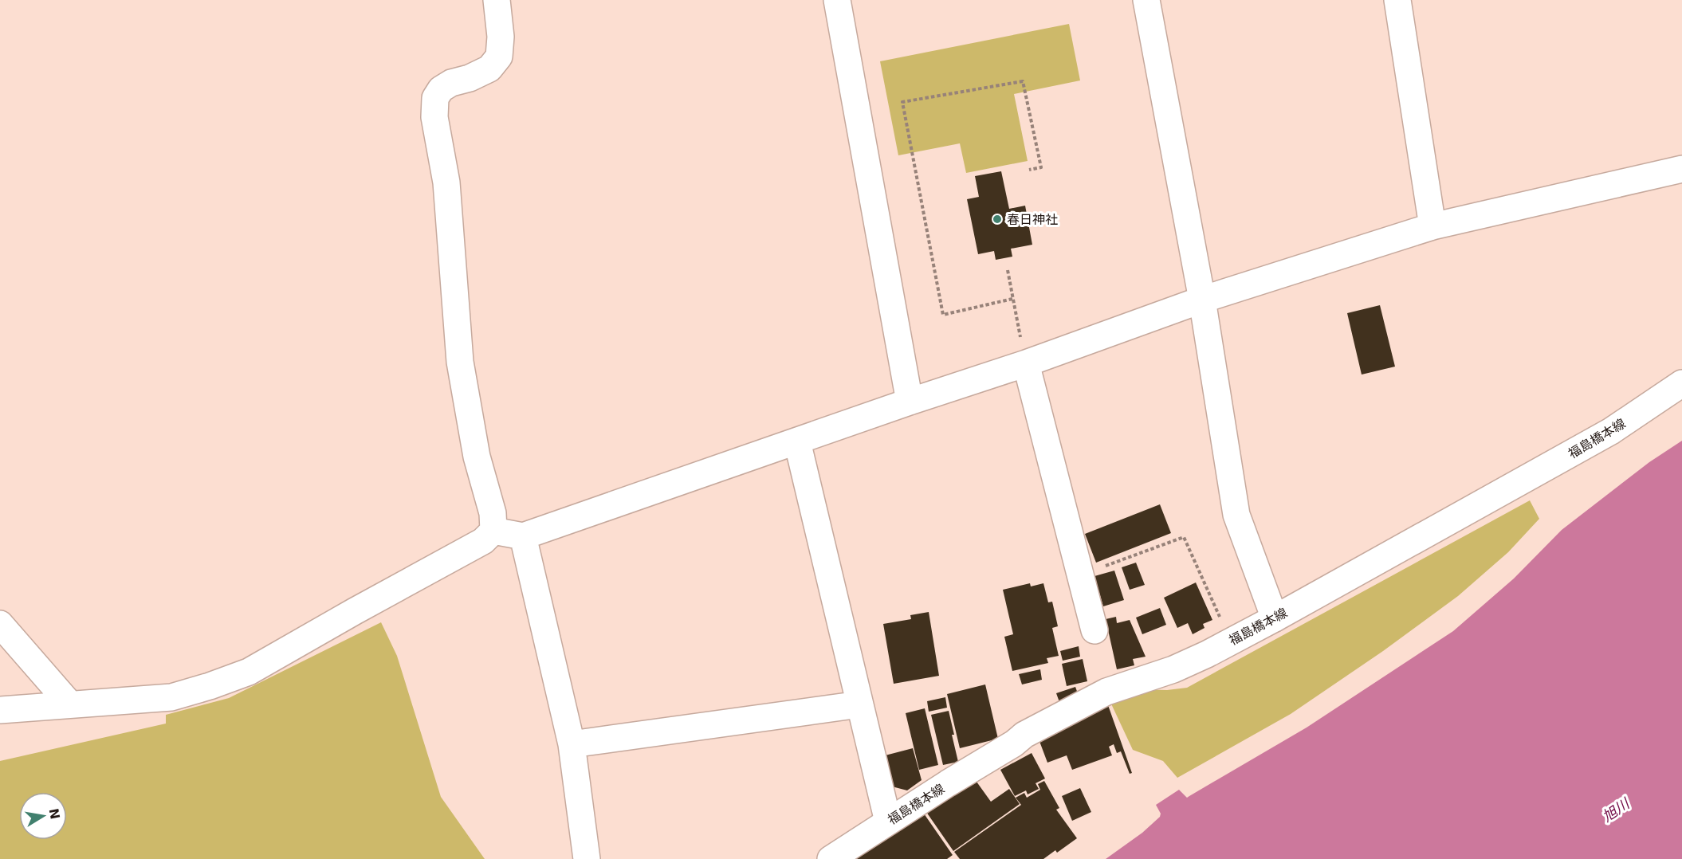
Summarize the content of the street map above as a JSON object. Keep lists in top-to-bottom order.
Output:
{
  "streets": {
    "street": ["福島橋本線"]
  },
  "water": ["旭川"],
  "places": ["春日神社"],
  "north": "right"
}
